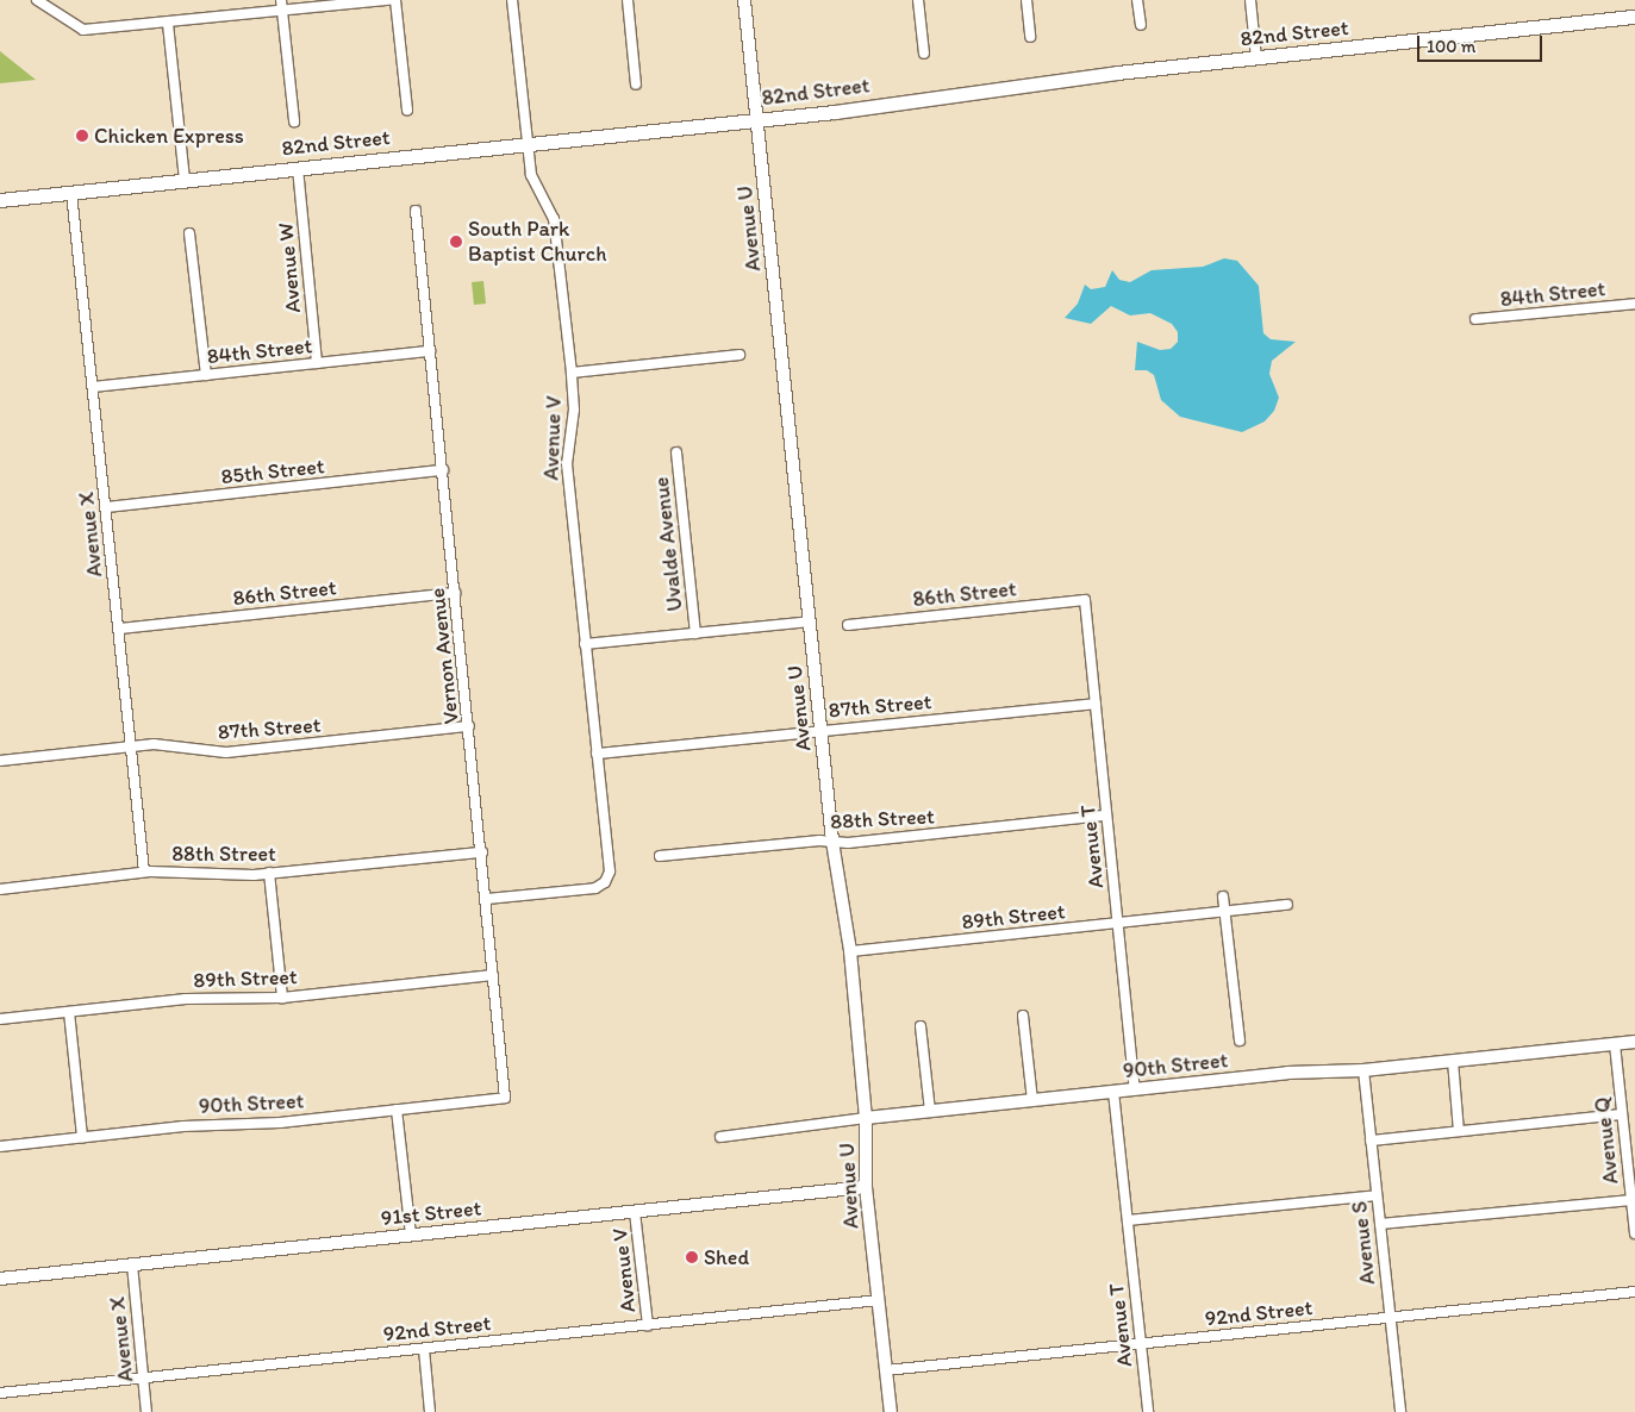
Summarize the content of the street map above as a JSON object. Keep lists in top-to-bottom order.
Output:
{
  "streets": {
    "main road": ["82nd Street"],
    "street": [
      "Avenue U",
      "Avenue W",
      "84th Street",
      "Avenue V",
      "85th Street",
      "Avenue X",
      "Uvalde Avenue",
      "86th Street",
      "Vernon Avenue",
      "87th Street",
      "88th Street",
      "Avenue T",
      "89th Street",
      "90th Street",
      "Avenue Q",
      "91st Street",
      "Avenue S",
      "92nd Street"
    ]
  },
  "crossings": [
    ["82nd Street", "Avenue U"],
    ["82nd Street", "Avenue W"],
    ["82nd Street", "Avenue V"],
    ["82nd Street", "Avenue X"],
    ["Avenue U", "87th Street"],
    ["Avenue U", "88th Street"],
    ["Avenue U", "89th Street"],
    ["Avenue U", "90th Street"],
    ["Avenue U", "91st Street"],
    ["Avenue U", "92nd Street"],
    ["Avenue W", "84th Street"],
    ["84th Street", "Avenue X"],
    ["84th Street", "Vernon Avenue"],
    ["Avenue V", "Vernon Avenue"],
    ["Avenue V", "87th Street"],
    ["Avenue V", "91st Street"],
    ["Avenue V", "92nd Street"],
    ["85th Street", "Avenue X"],
    ["85th Street", "Vernon Avenue"],
    ["Avenue X", "86th Street"],
    ["Avenue X", "87th Street"],
    ["Avenue X", "88th Street"],
    ["Avenue X", "91st Street"],
    ["Avenue X", "92nd Street"],
    ["86th Street", "Vernon Avenue"],
    ["86th Street", "Avenue T"],
    ["Vernon Avenue", "87th Street"],
    ["Vernon Avenue", "88th Street"],
    ["Vernon Avenue", "89th Street"],
    ["Vernon Avenue", "90th Street"],
    ["87th Street", "Avenue T"],
    ["88th Street", "Avenue T"],
    ["Avenue T", "89th Street"],
    ["Avenue T", "90th Street"],
    ["Avenue T", "92nd Street"],
    ["90th Street", "Avenue Q"],
    ["90th Street", "Avenue S"],
    ["Avenue S", "92nd Street"]
  ],
  "places": ["Chicken Express", "South Park Baptist Church", "Shed"],
  "scale_bar": "100 m"
}
